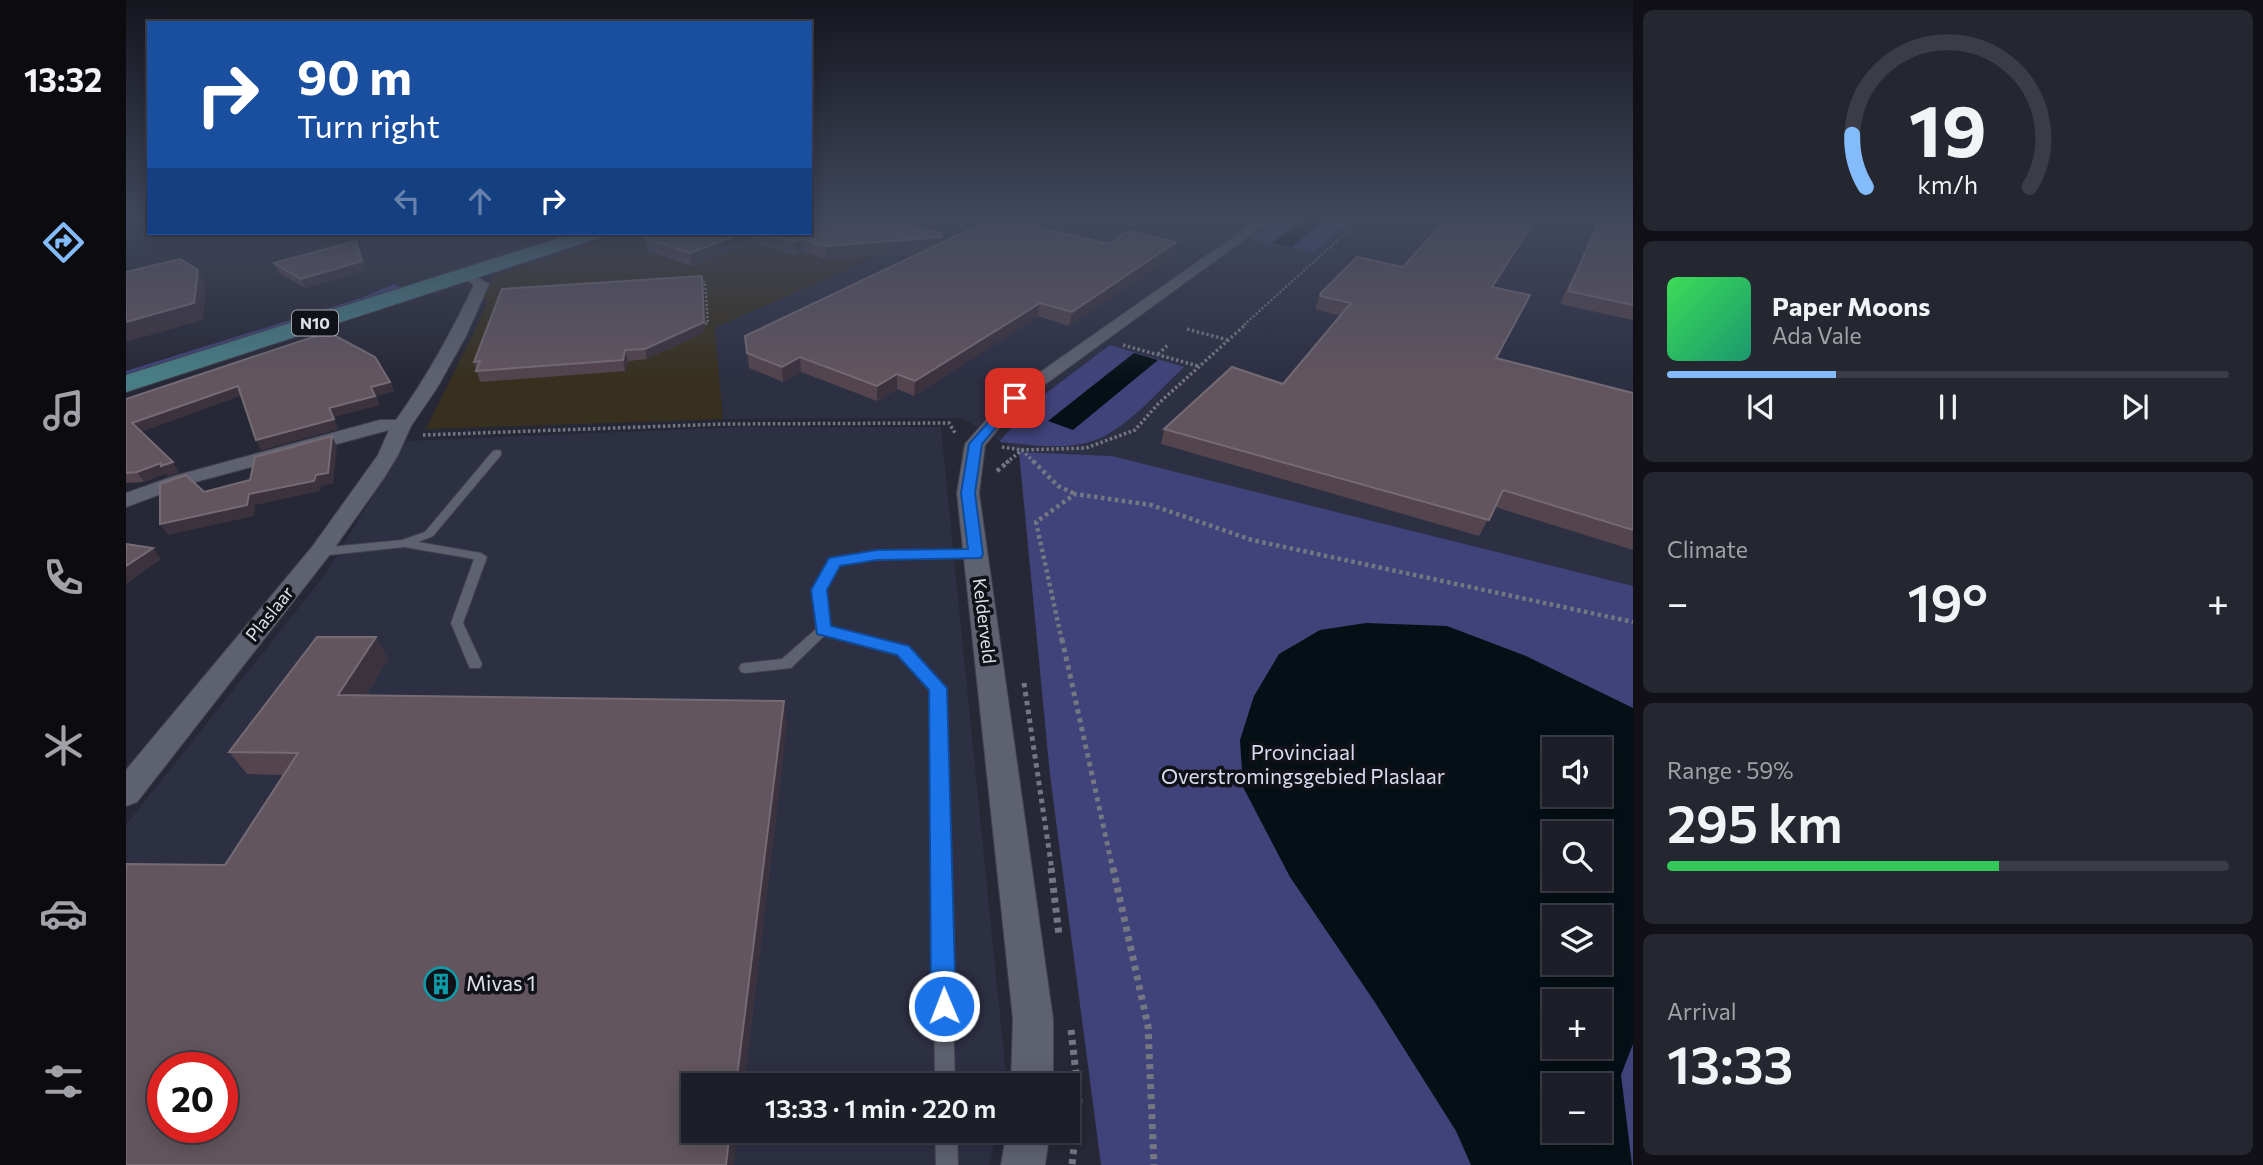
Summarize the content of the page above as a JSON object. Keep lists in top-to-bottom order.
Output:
{
  "streets": {
    "main road": ["N10"],
    "street": ["Plaslaar", "Kelderveld"]
  },
  "crossings": [
    ["N10", "Plaslaar"]
  ],
  "parks": ["Provinciaal Overstromingsgebied Plaslaar"],
  "places": {
    "building": ["Mivas 1"]
  },
  "page": {
    "tabs": "13:32",
    "turn": ["90 m", "Turn right"],
    "song": ["Paper Moons", "Ada Vale"],
    "tile": [
      "Climate",
      ["Range · 59%", "295 km"],
      ["Arrival", "13:33"]
    ],
    "heat": ["−", "19°", "+"],
    "map_buttons": ["+", "−"],
    "limit": "20",
    "trip": "13:33 · 1 min · 220 m",
    "gauge": ["19", "km/h"]
  }
}
